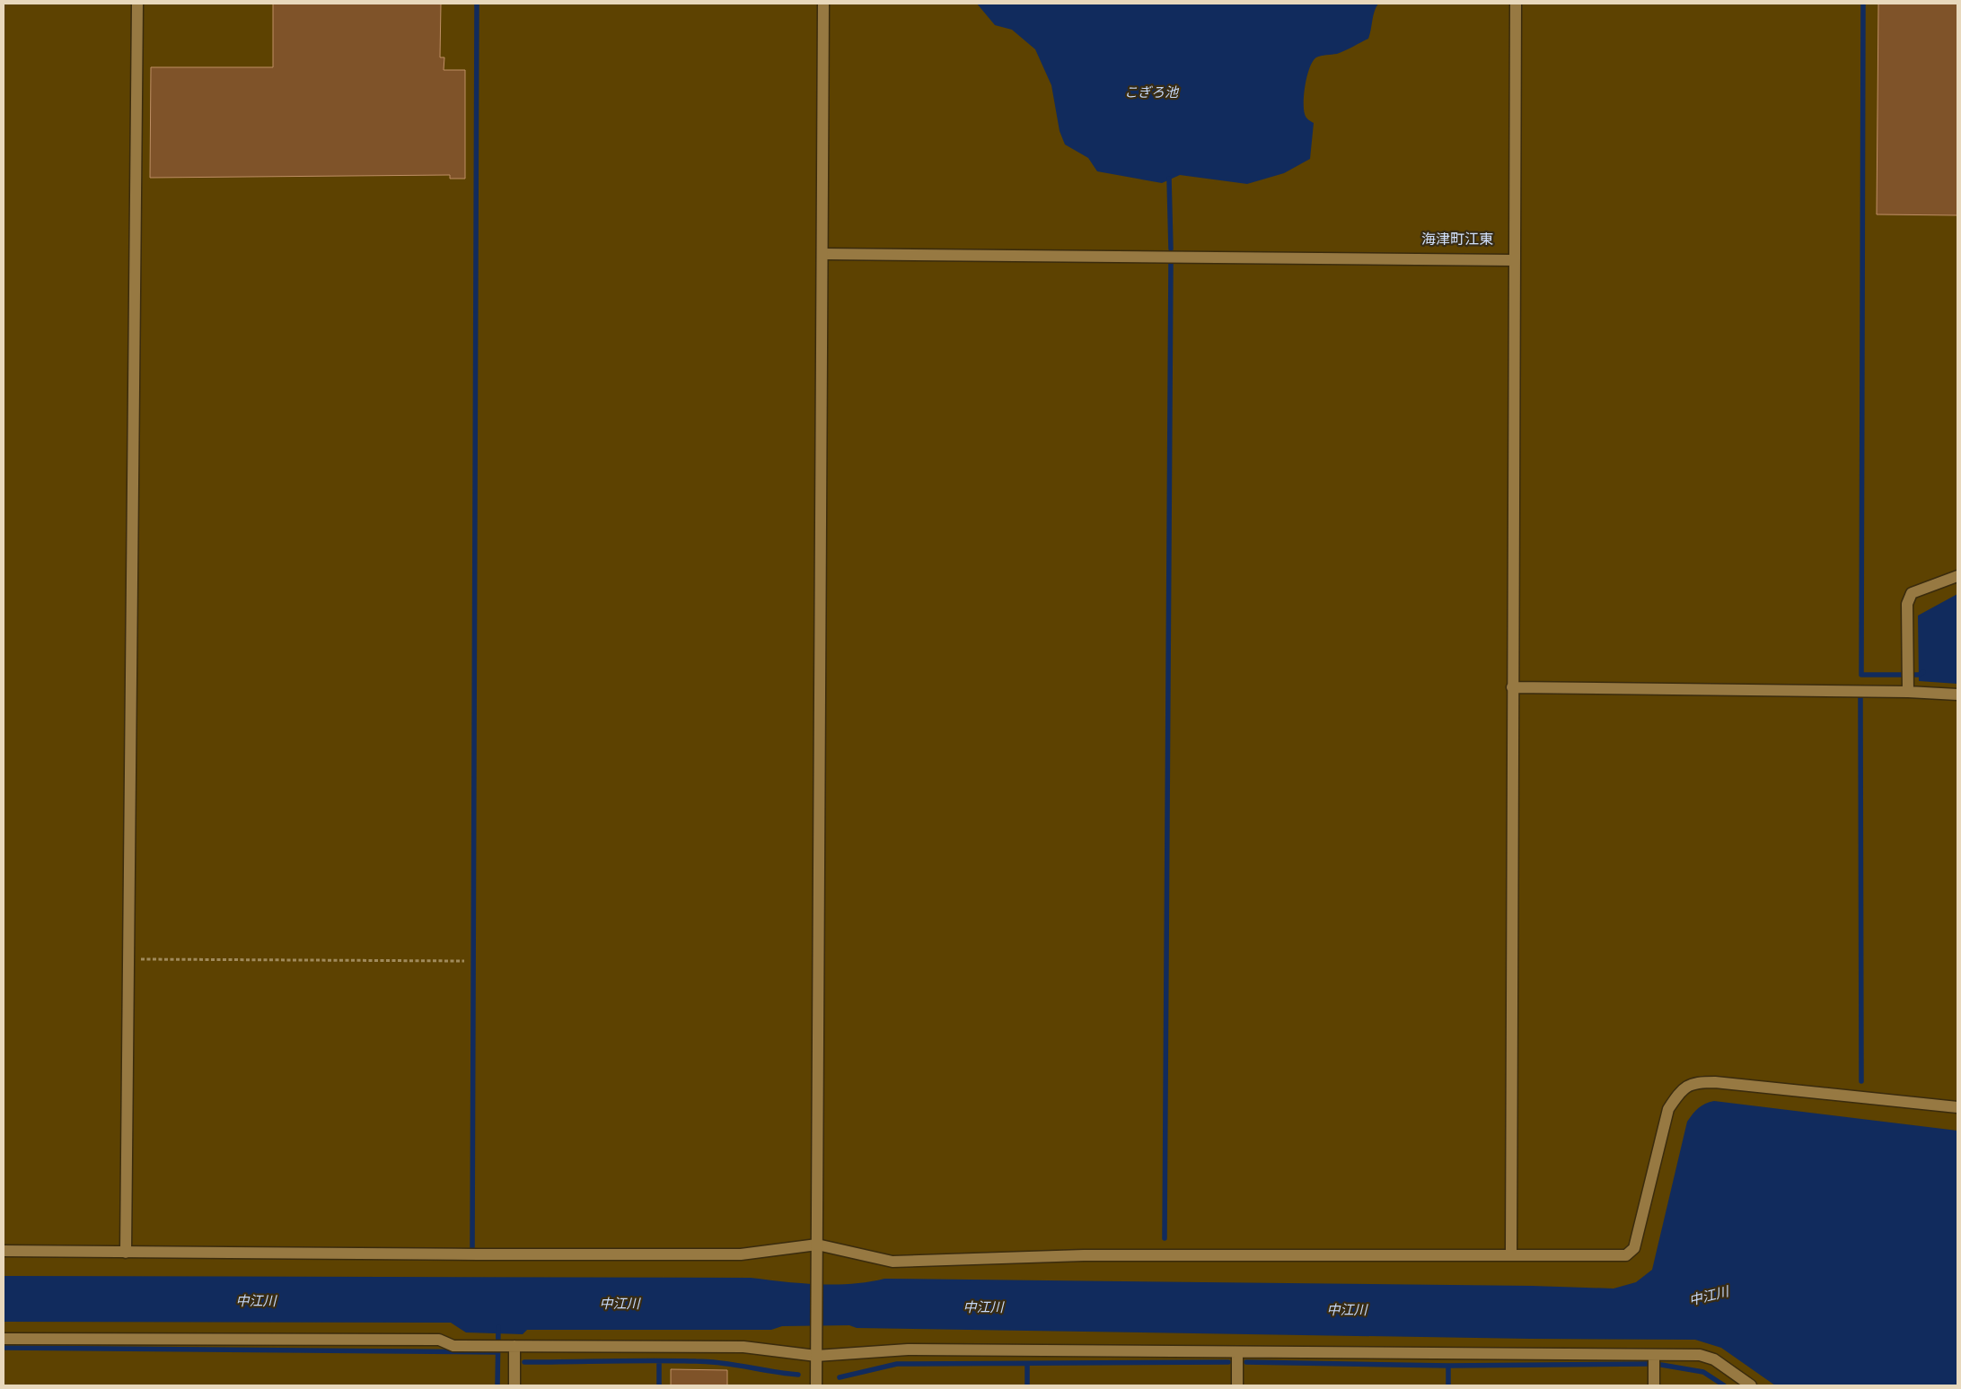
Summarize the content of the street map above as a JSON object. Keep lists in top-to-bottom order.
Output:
{
  "districts": ["海津町江東"],
  "water": ["こぎろ池", "中江川"]
}
